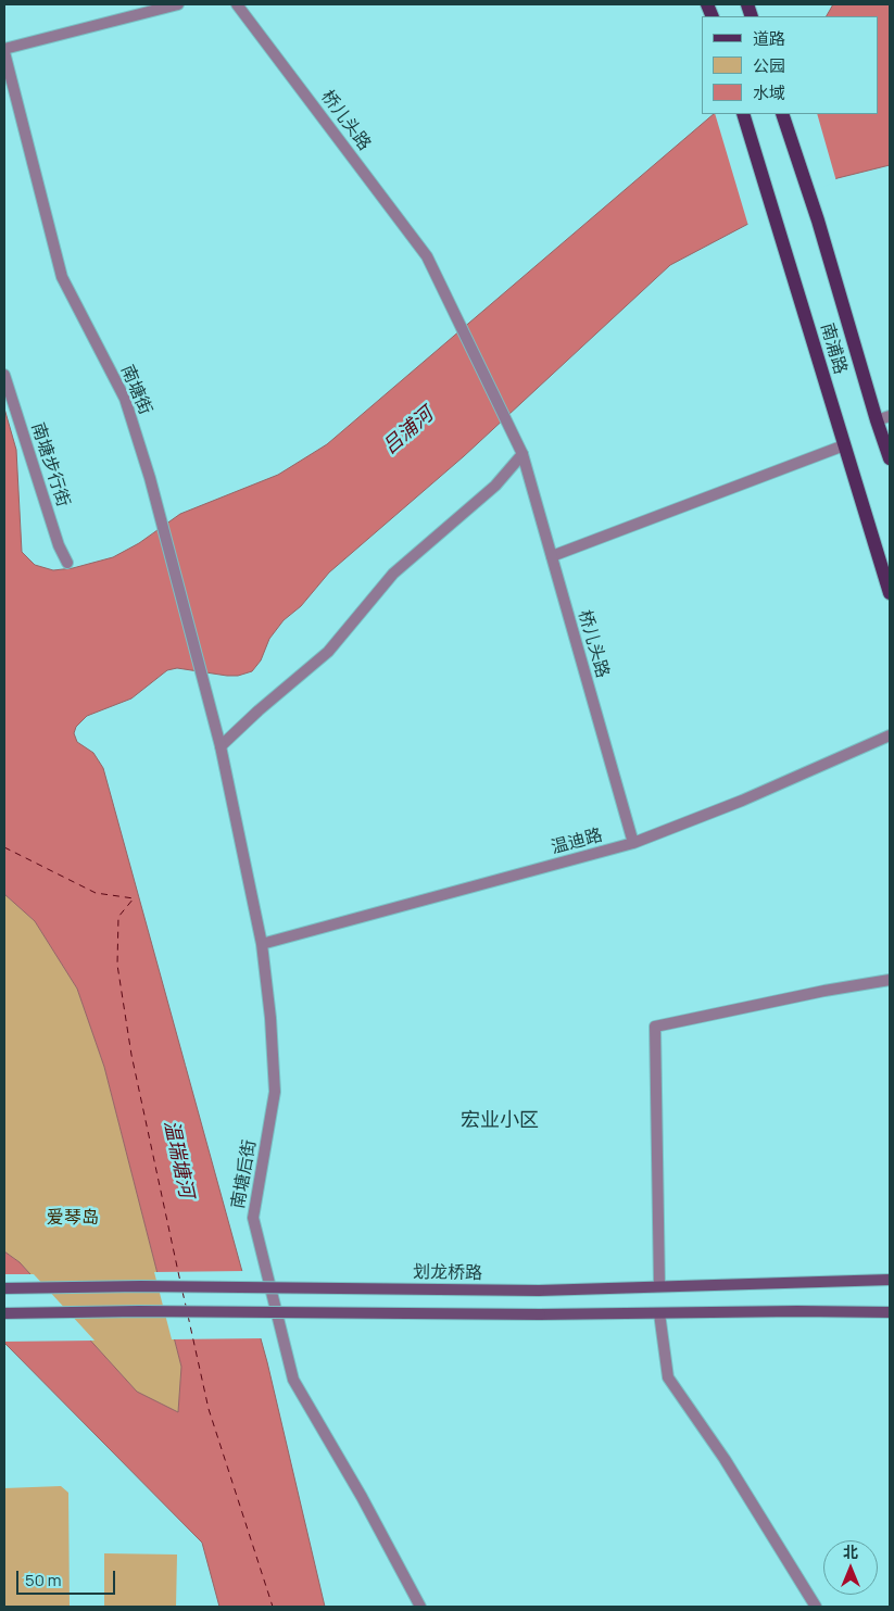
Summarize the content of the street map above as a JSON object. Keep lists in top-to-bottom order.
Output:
{
  "streets": {
    "main road": ["南浦路", "划龙桥路"],
    "street": [
      "桥儿头路",
      "南塘街",
      "南塘步行街",
      "温迪路",
      "南塘后街"
    ]
  },
  "crossings": [
    ["桥儿头路", "温迪路"],
    ["南塘街", "南塘后街"],
    ["温迪路", "南塘后街"]
  ],
  "districts": ["宏业小区"],
  "water": ["吕浦河", "温瑞塘河"],
  "parks": ["爱琴岛"],
  "legend": ["道路", "公园", "水域"],
  "scale_bar": "50 m",
  "north": "top"
}
